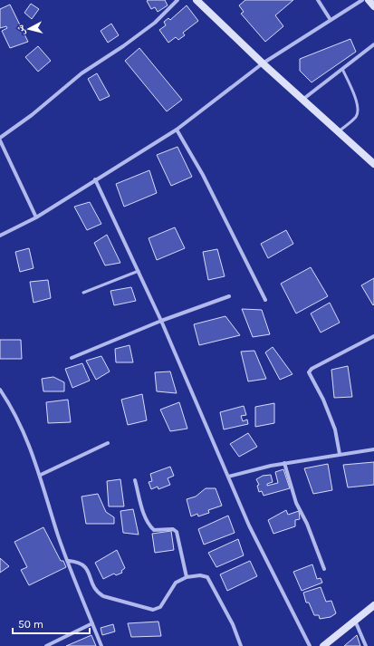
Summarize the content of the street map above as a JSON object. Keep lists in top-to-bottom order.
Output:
{
  "scale_bar": "50 m",
  "north": "left"
}
